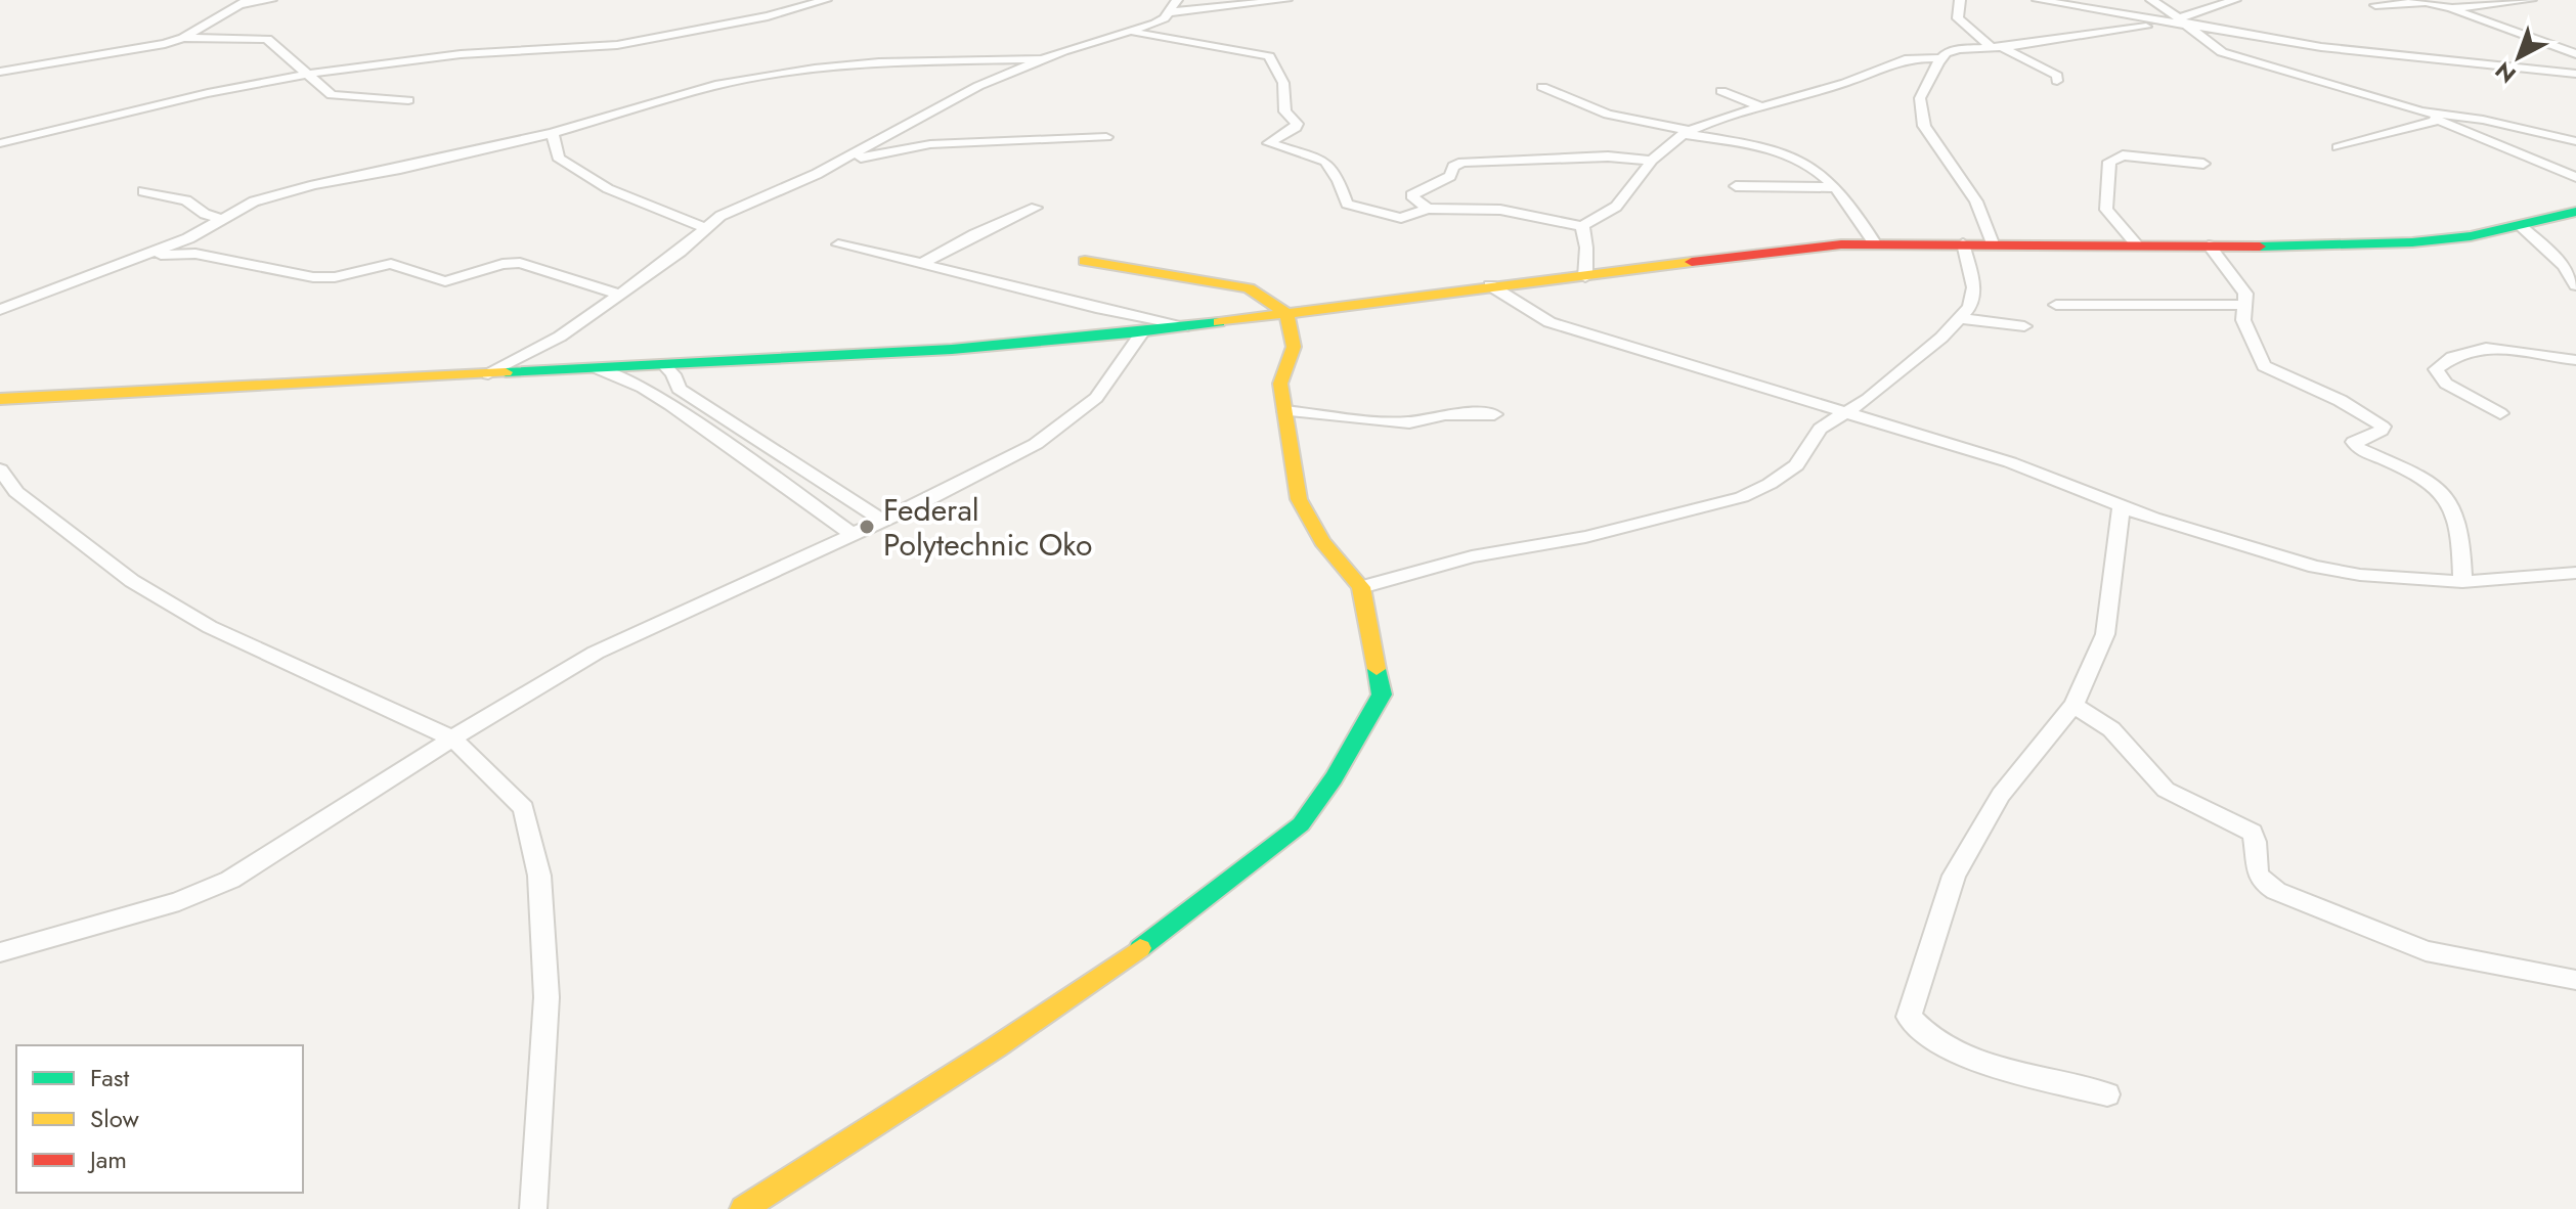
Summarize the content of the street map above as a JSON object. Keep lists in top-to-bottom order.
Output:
{
  "places": ["Federal Polytechnic Oko"],
  "legend": ["Fast", "Slow", "Jam"],
  "north": "bottom left"
}
